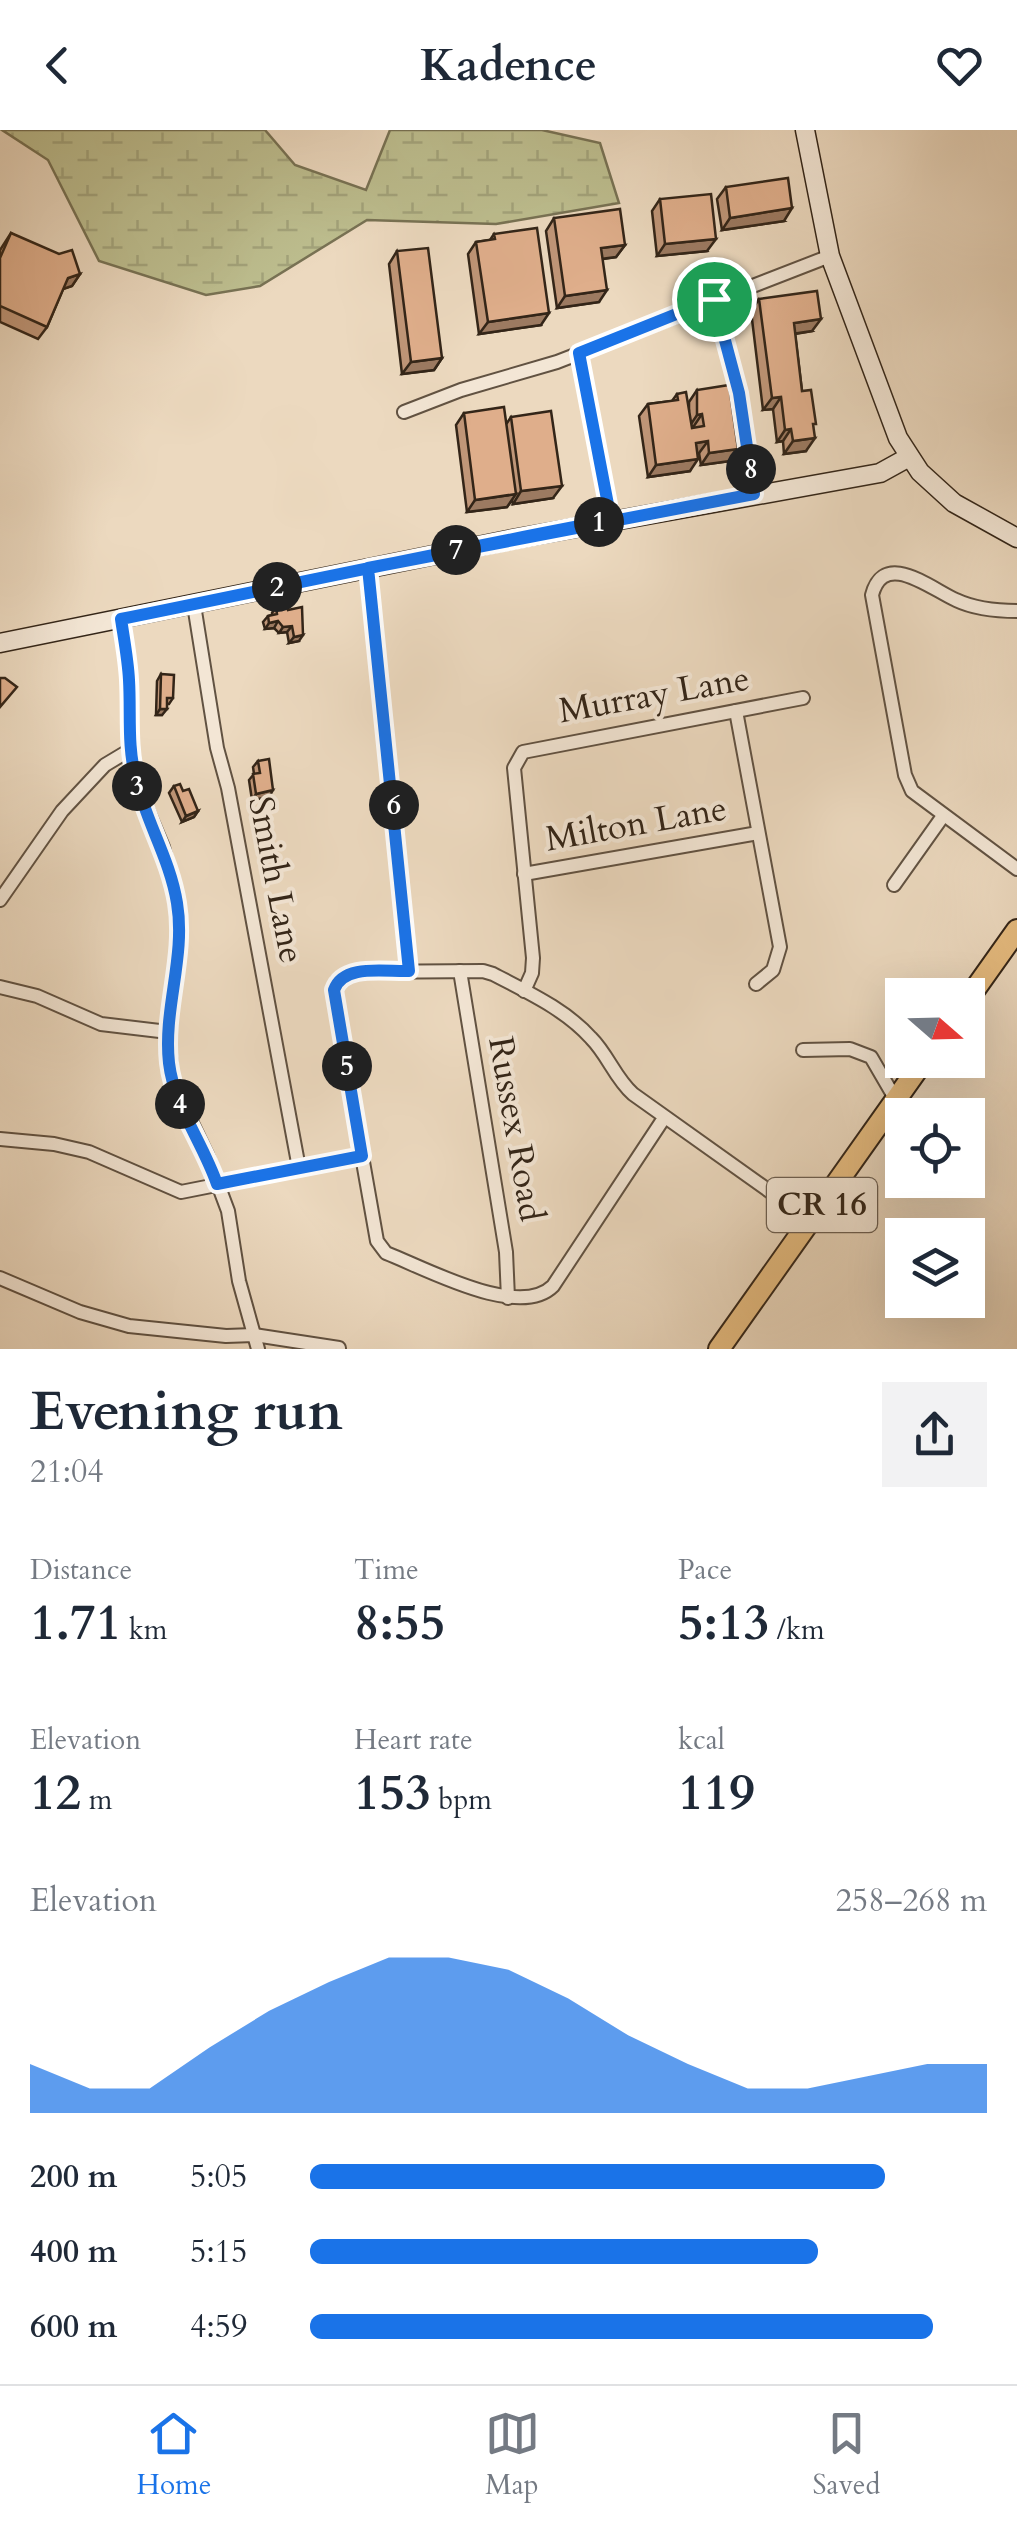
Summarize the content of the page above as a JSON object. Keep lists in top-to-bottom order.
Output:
{
  "streets": {
    "main road": ["CR 16"],
    "street": [
      "Murray Lane",
      "Milton Lane",
      "Smith Lane",
      "Russex Road"
    ]
  },
  "crossings": [
    ["Murray Lane", "Milton Lane"]
  ],
  "north": "right",
  "page": {
    "header": "Kadence",
    "pins": [
      "8",
      "1",
      "7",
      "2",
      "3",
      "6",
      "5",
      "4"
    ],
    "heading": ["Evening run", "21:04"],
    "stats": [
      ["Distance", "1.71 km"],
      ["Time", "8:55"],
      ["Pace", "5:13 /km"],
      ["Elevation", "12 m"],
      ["Heart rate", "153 bpm"],
      ["kcal", "119"]
    ],
    "chart": ["Elevation", "258–268 m"],
    "list": [
      {
        "name": "200 m",
        "note": "5:05"
      },
      {
        "name": "400 m",
        "note": "5:15"
      },
      {
        "name": "600 m",
        "note": "4:59"
      }
    ],
    "tabs": ["Home", "Map", "Saved"]
  }
}
